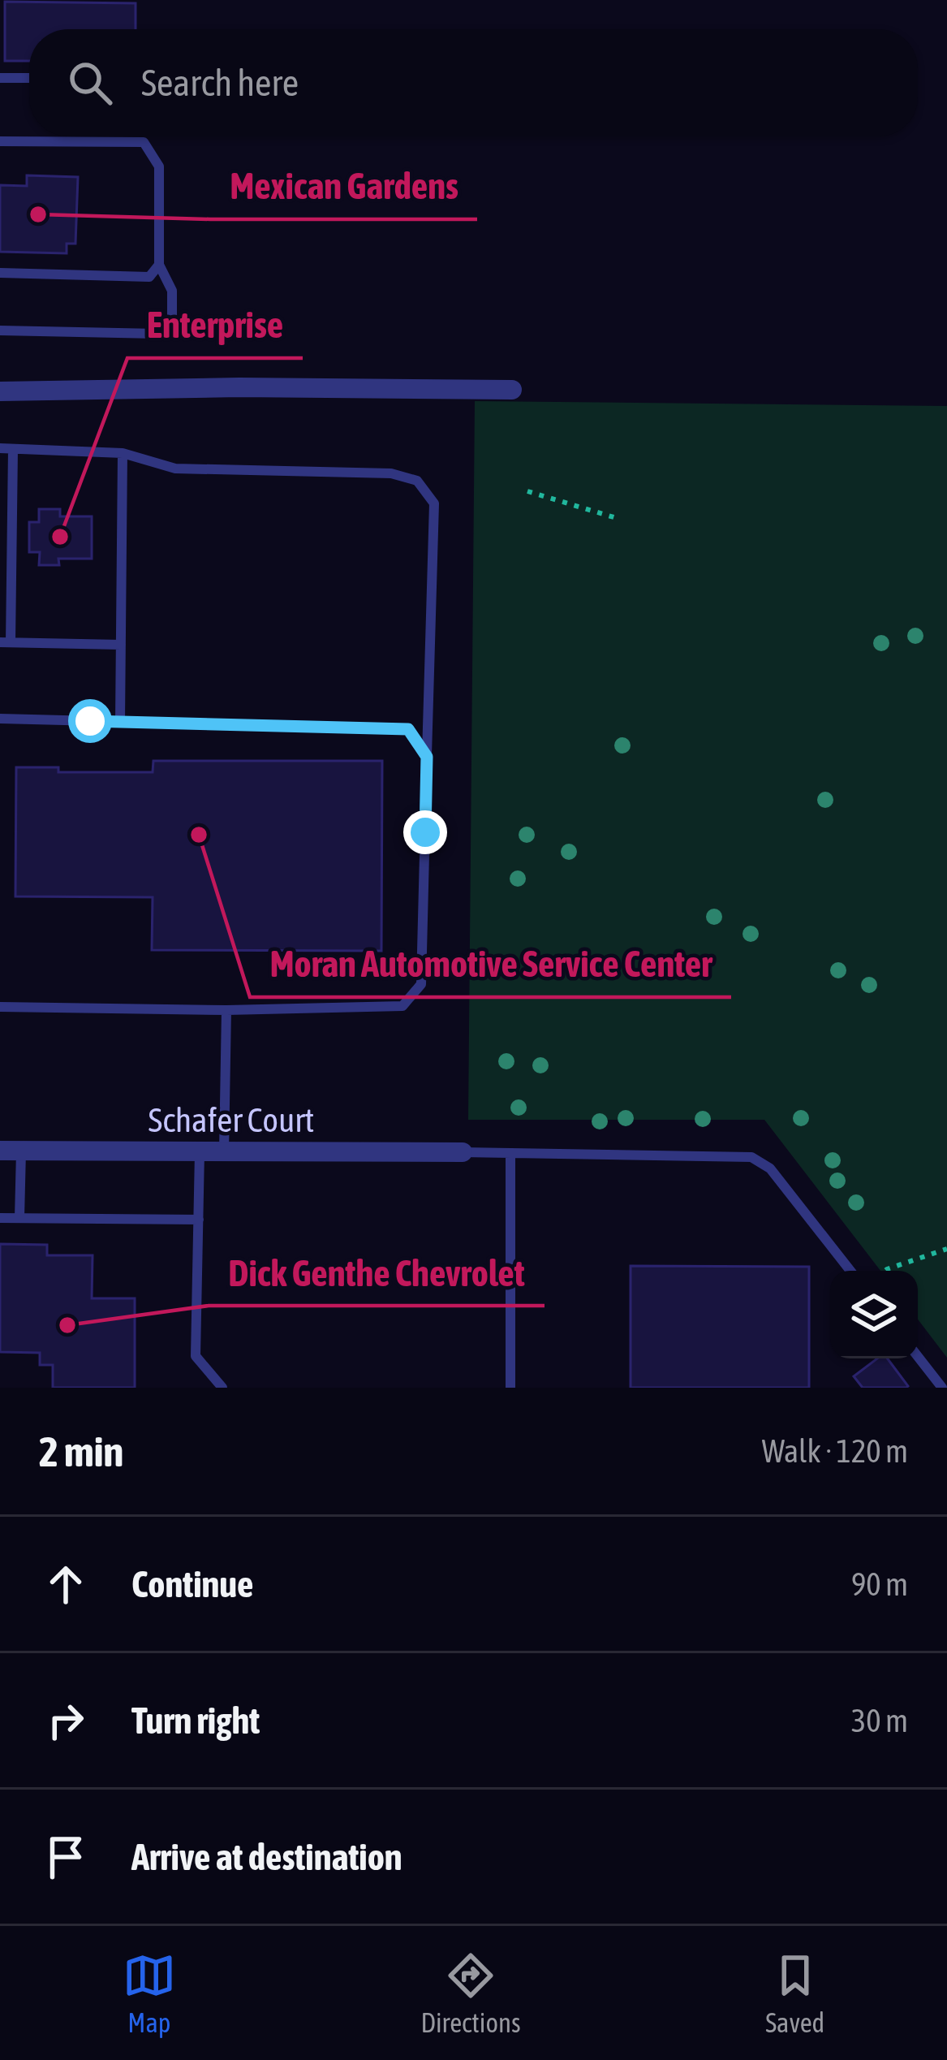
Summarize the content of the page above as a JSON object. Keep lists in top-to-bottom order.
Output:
{
  "streets": {
    "street": ["Schafer Court"]
  },
  "places": [
    "Mexican Gardens",
    "Enterprise",
    "Moran Automotive Service Center",
    "Dick Genthe Chevrolet"
  ],
  "page": {
    "search": "Search here",
    "heading": ["2 min", "Walk · 120 m"],
    "list": [
      ["Continue", "90 m"],
      ["Turn right", "30 m"],
      "Arrive at destination"
    ],
    "nav": ["Map", "Directions", "Saved"]
  }
}
